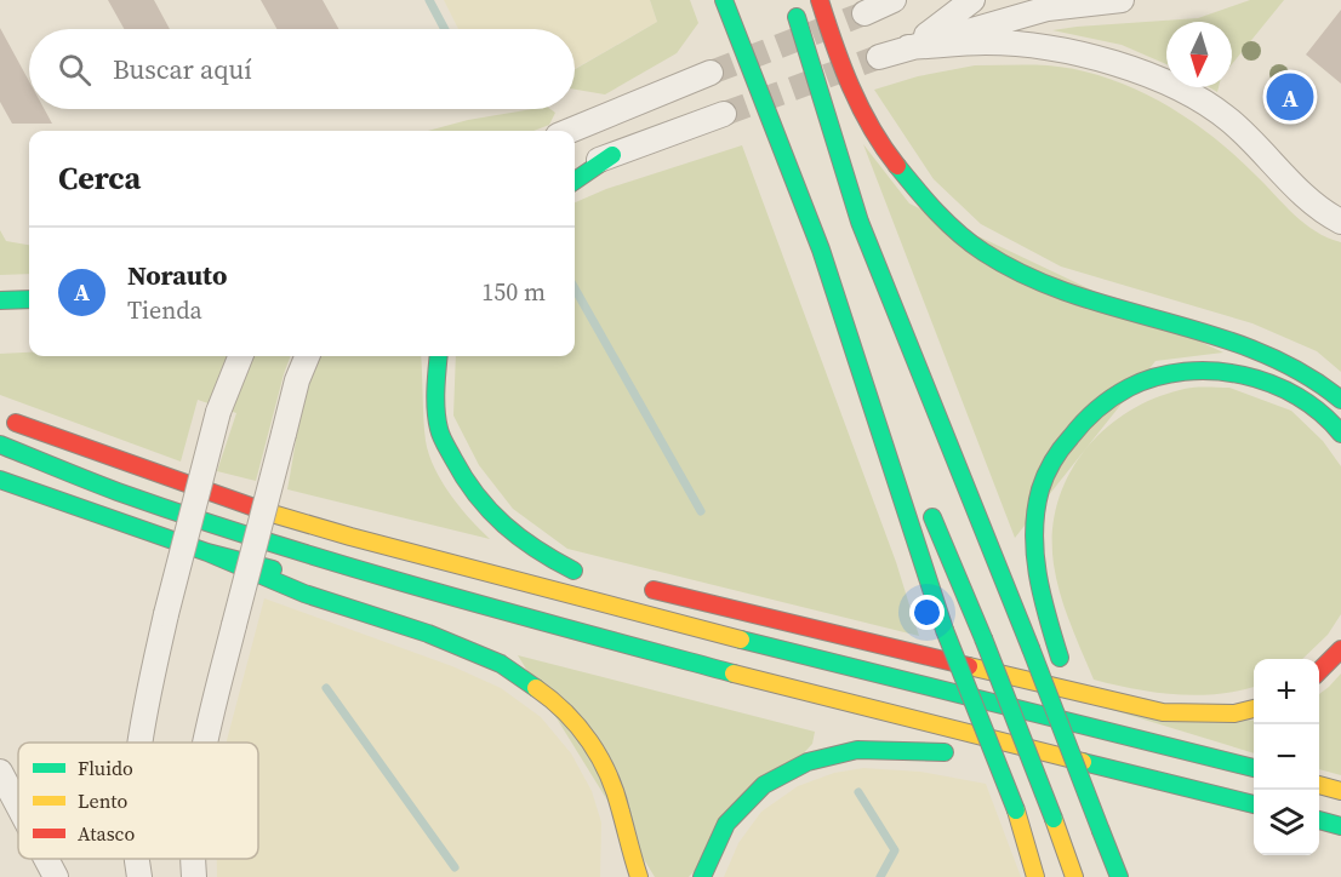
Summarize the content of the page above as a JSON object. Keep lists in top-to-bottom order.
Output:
{
  "legend": ["Fluido", "Lento", "Atasco"],
  "north": "bottom",
  "page": {
    "search": "Buscar aquí",
    "pins": "A",
    "heading": "Cerca",
    "list": [
      {
        "mark": "A",
        "name": "Norauto",
        "note": "Tienda",
        "value": "150 m"
      }
    ],
    "map_buttons": ["+", "−"]
  }
}
